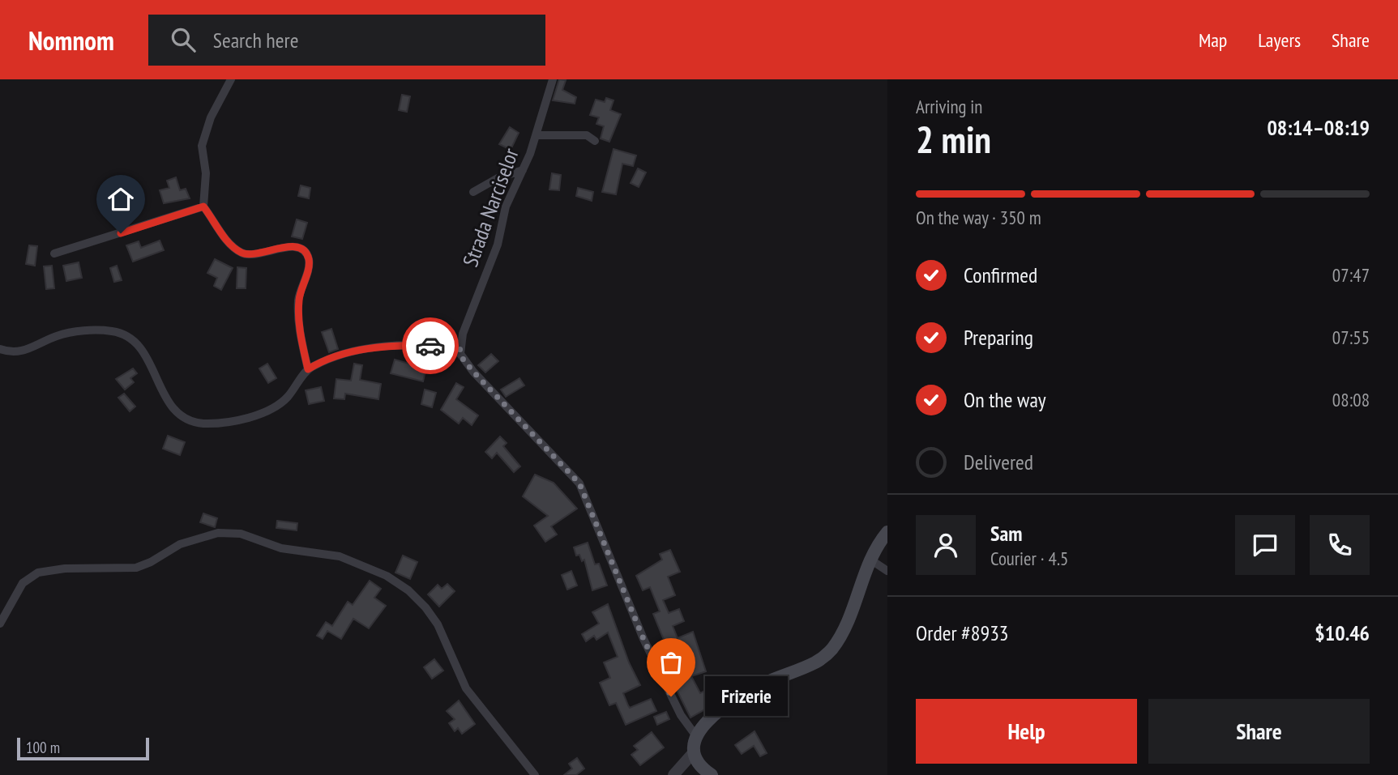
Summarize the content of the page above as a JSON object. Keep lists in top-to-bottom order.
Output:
{
  "streets": {
    "street": ["Strada Narciselor"]
  },
  "places": ["Frizerie"],
  "scale_bar": "100 m",
  "page": {
    "header": "Nomnom",
    "search": "Search here",
    "nav": ["Map", "Layers", "Share"],
    "heading": ["2 min", "Arriving in", "08:14–08:19"],
    "panel": [
      "Sam",
      "Courier · 4.5",
      "Order #8933",
      "$10.46"
    ],
    "bar": "On the way · 350 m",
    "list": [
      ["Confirmed", "07:47"],
      ["Preparing", "07:55"],
      ["On the way", "08:08"],
      "Delivered"
    ],
    "bubble": "Frizerie",
    "buttons": ["Help", "Share"],
    "scale": "100 m"
  }
}
